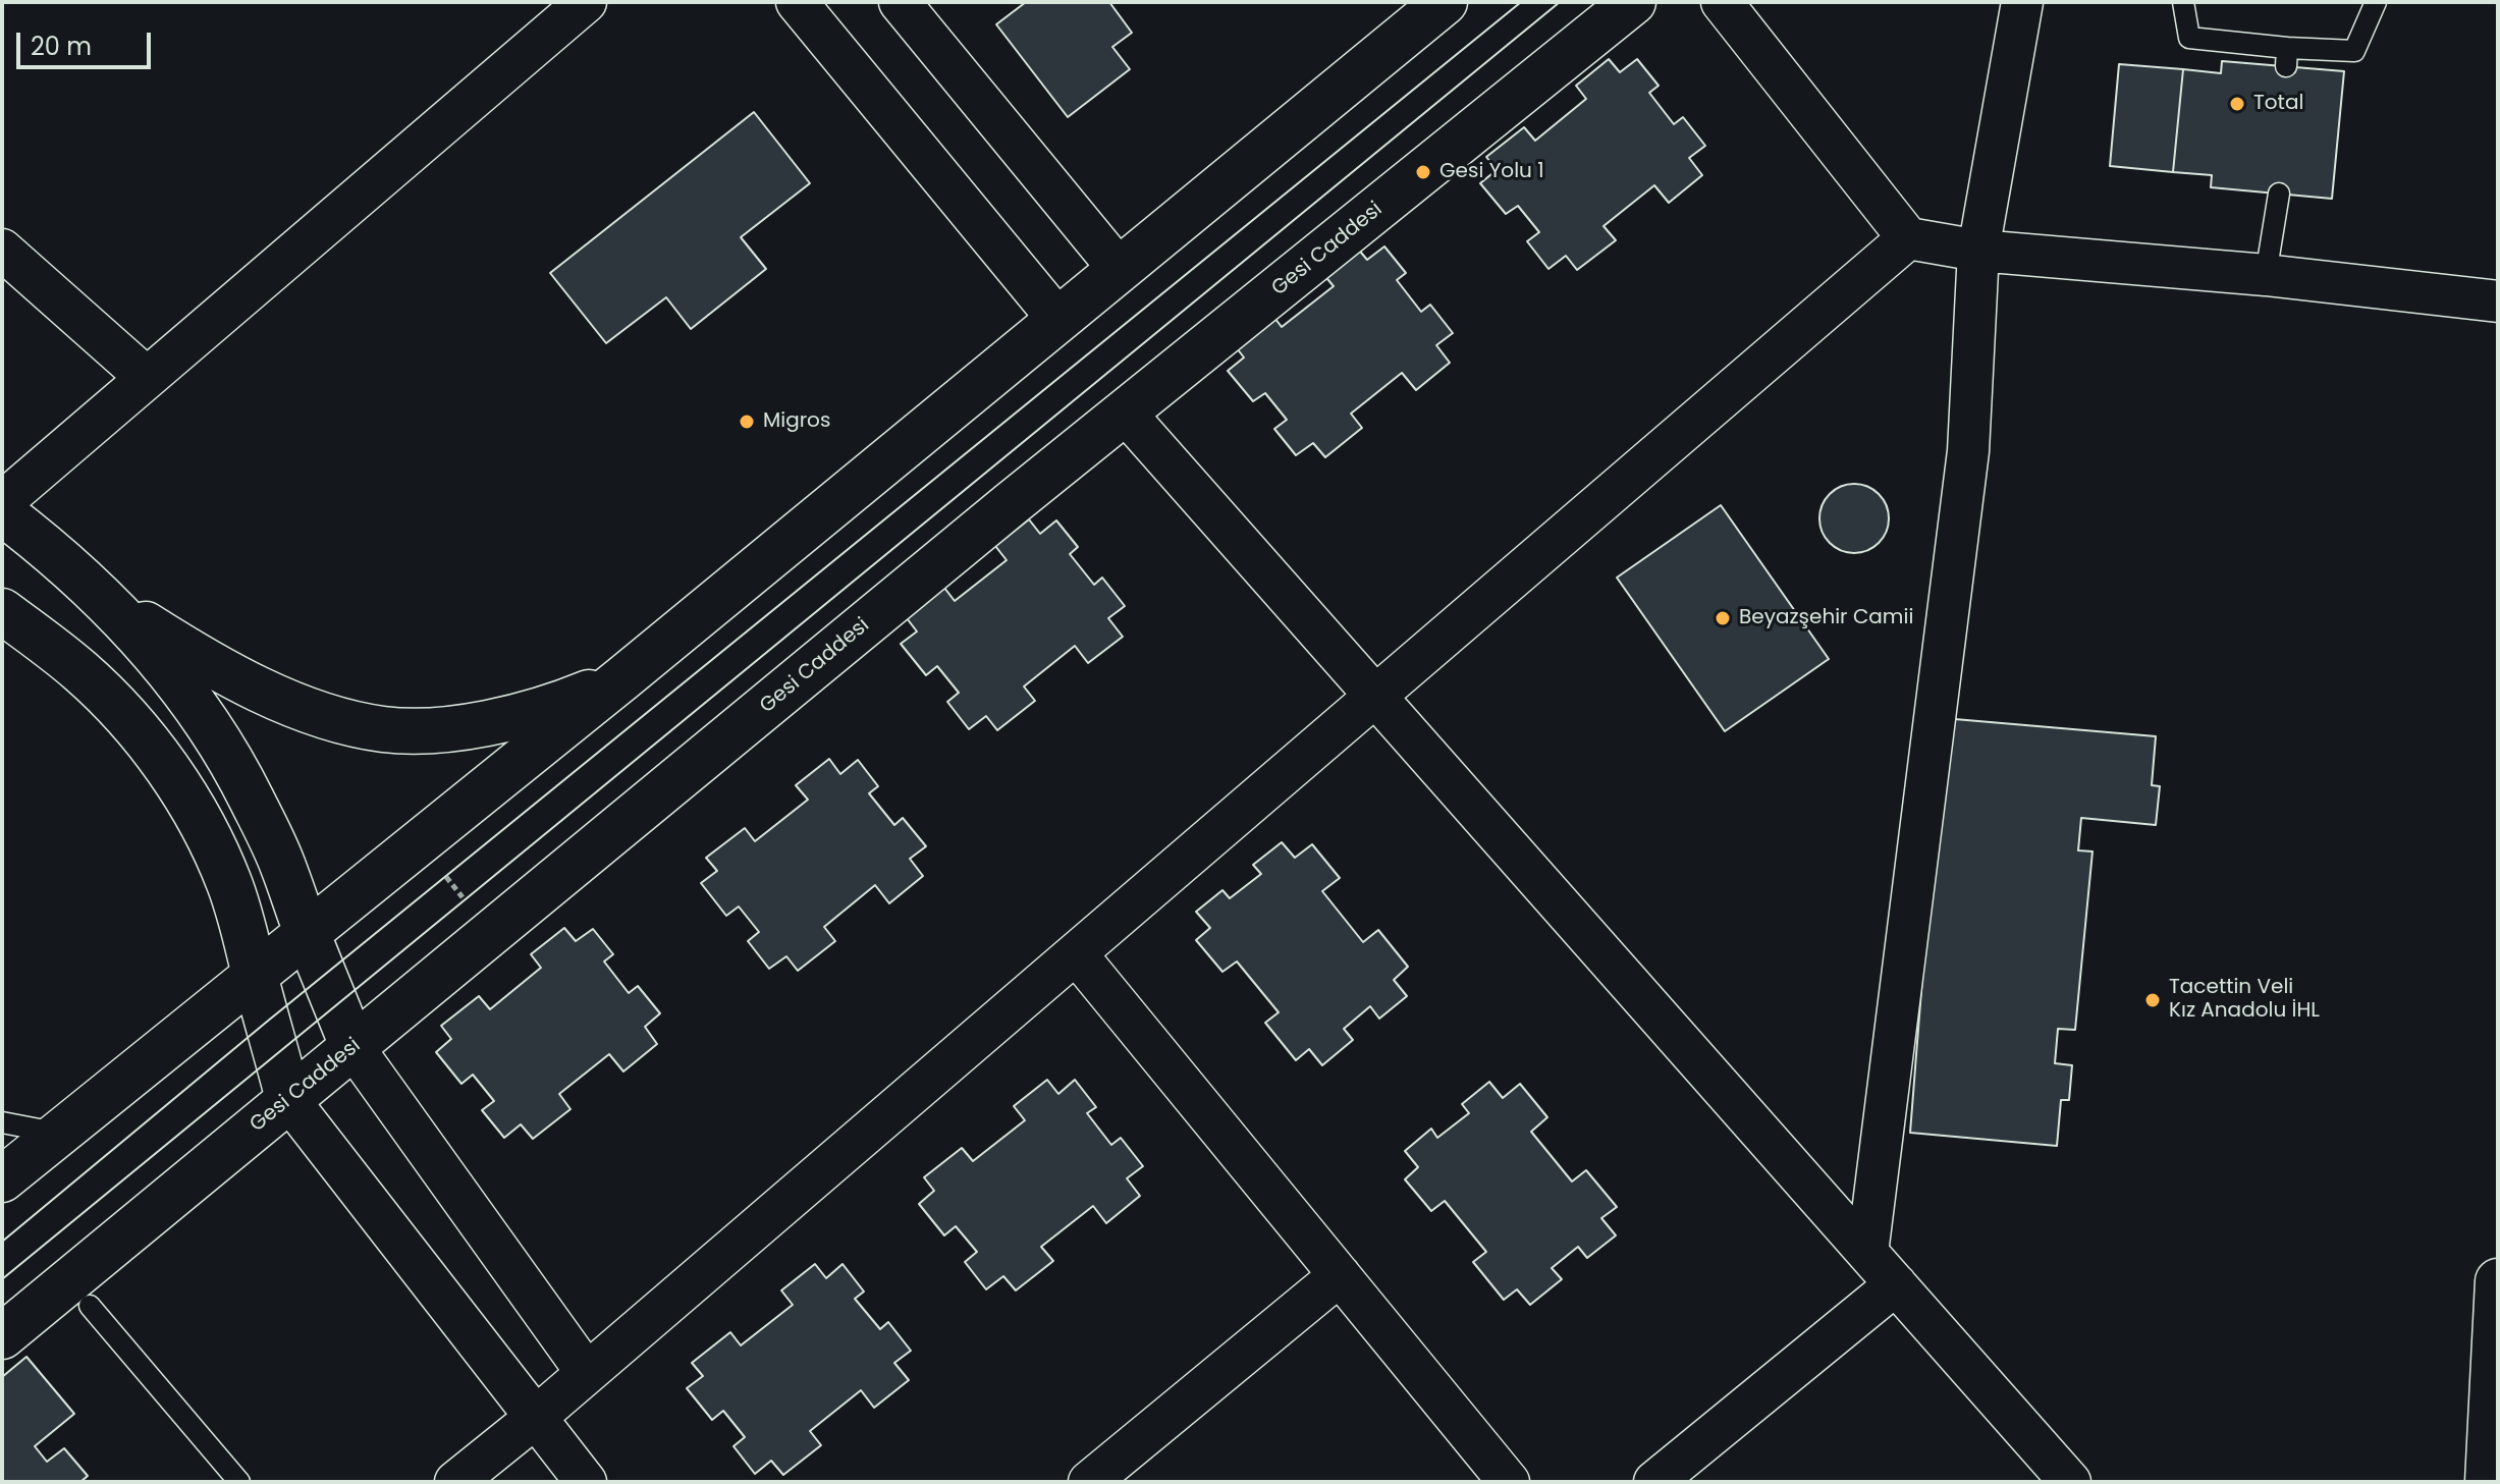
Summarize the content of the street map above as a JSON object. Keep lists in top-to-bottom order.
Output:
{
  "streets": {
    "main road": ["Gesi Caddesi"]
  },
  "places": [
    "Total",
    "Gesi Yolu 1",
    "Migros",
    "Beyazşehir Camii",
    "Tacettin Veli Kız Anadolu İHL"
  ],
  "scale_bar": "20 m"
}
